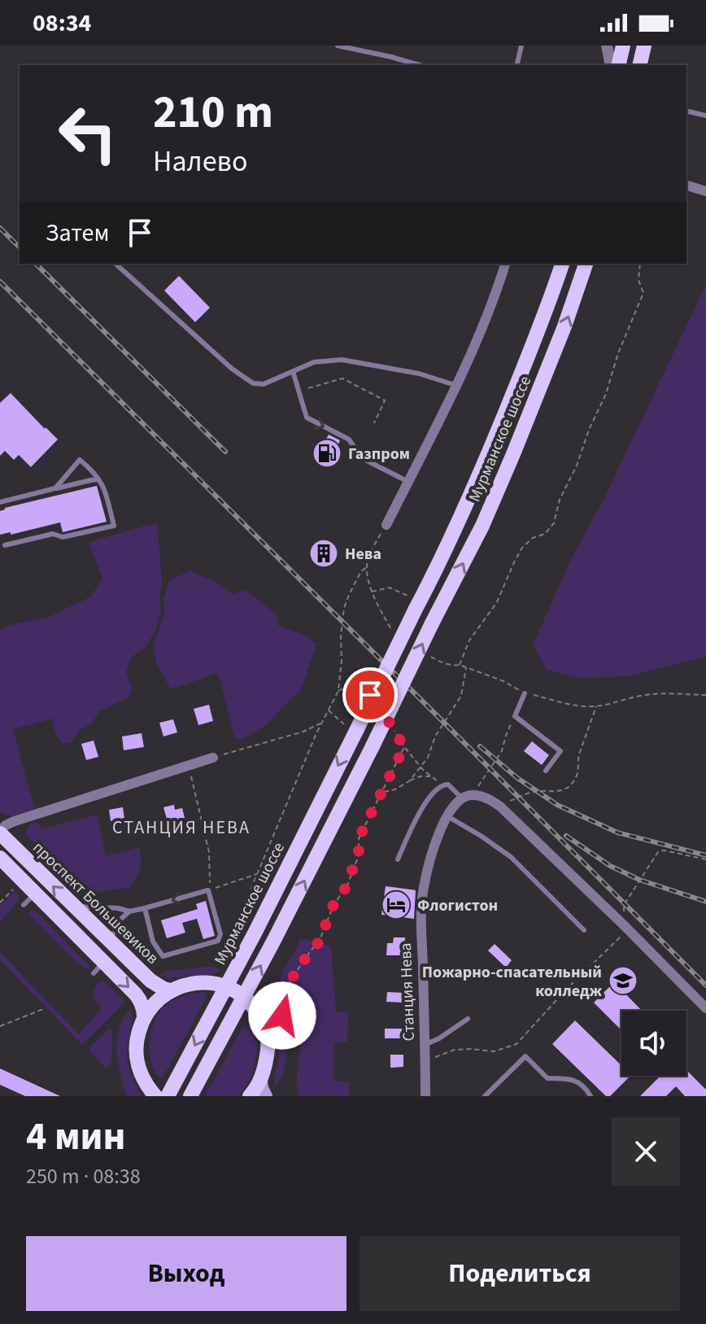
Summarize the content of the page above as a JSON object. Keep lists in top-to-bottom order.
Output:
{
  "streets": {
    "main road": ["Мурманское шоссе", "проспект Большевиков"],
    "street": ["Станция Нева"]
  },
  "districts": ["СТАНЦИЯ НЕВА"],
  "places": {
    "fuel station": ["Газпром"],
    "building": ["Нева"],
    "hotel": ["Флогистон"],
    "school or university": ["Пожарно-спасательный колледж"]
  },
  "page": {
    "status": "08:34",
    "turn": ["210 m", "Налево"],
    "then": "Затем",
    "heading": ["4 мин", "250 m · 08:38"],
    "buttons": ["Выход", "Поделиться"]
  }
}
